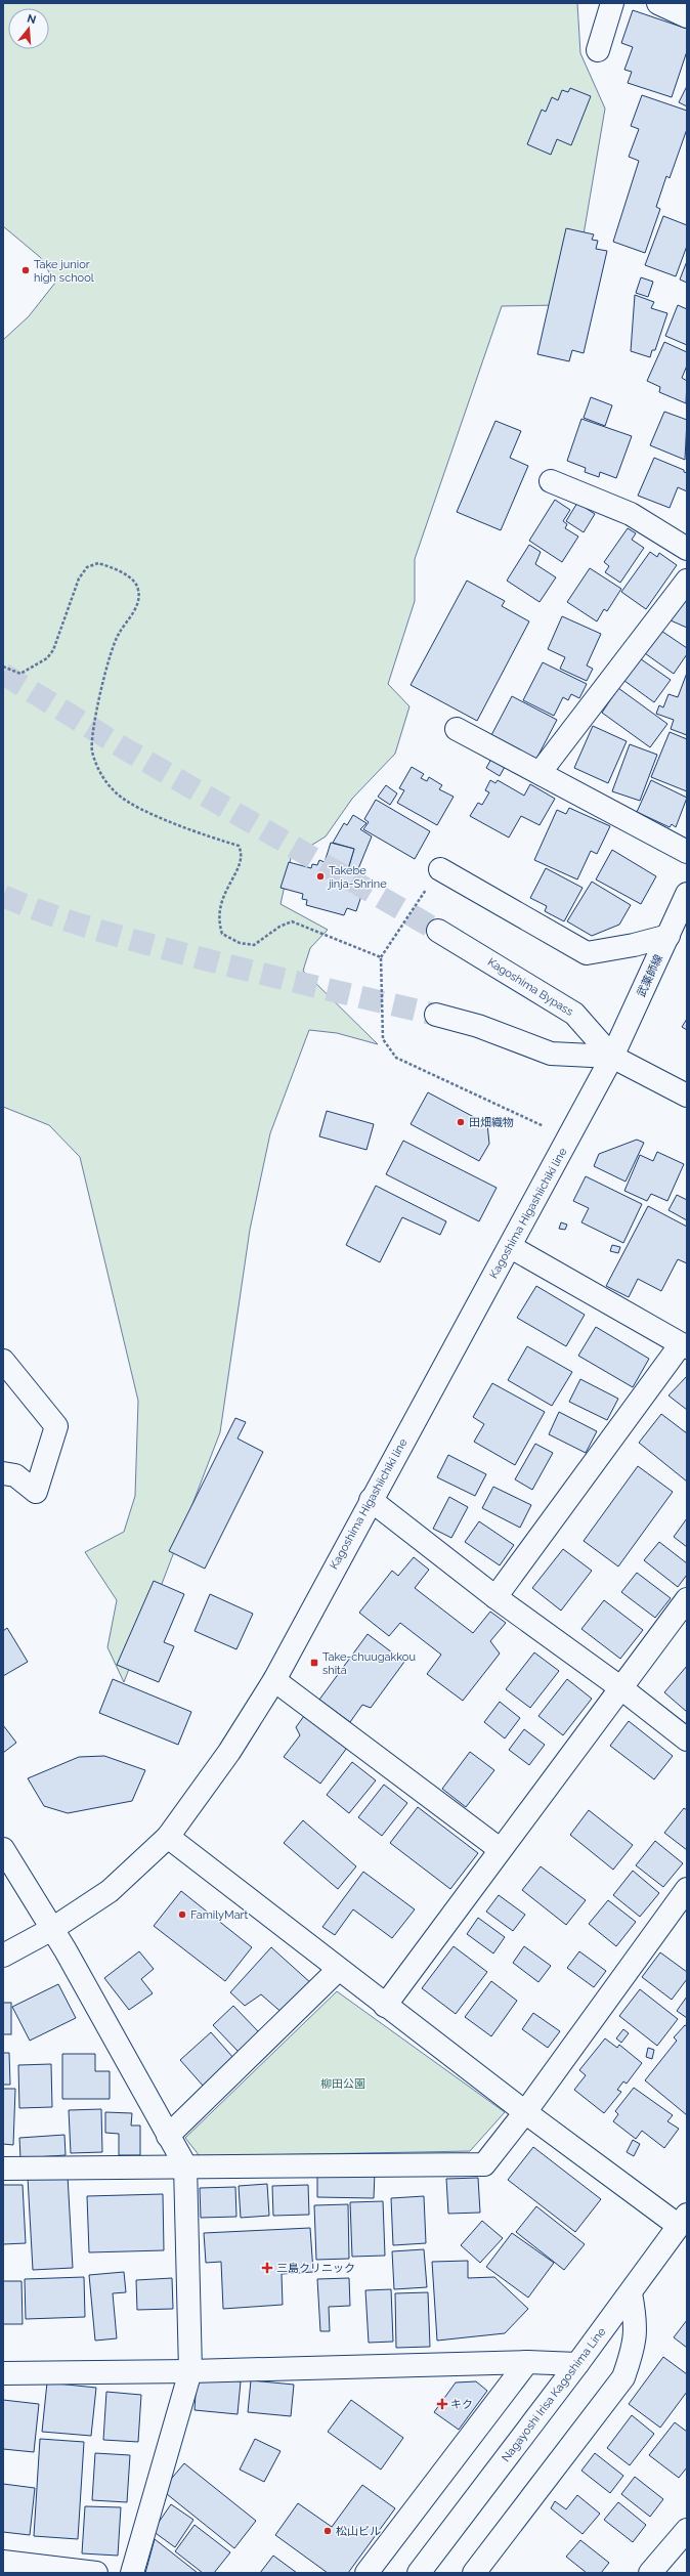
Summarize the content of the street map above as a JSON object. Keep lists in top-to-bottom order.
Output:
{
  "streets": {
    "main road": [
      "武薬師線",
      "Kagoshima Bypass",
      "Kagoshima Higashiichiki line",
      "Nagayoshi Irisa Kagoshima Line"
    ]
  },
  "crossings": [
    ["武薬師線", "Kagoshima Bypass"],
    ["武薬師線", "Kagoshima Higashiichiki line"],
    ["Kagoshima Bypass", "Kagoshima Higashiichiki line"]
  ],
  "parks": ["柳田公園"],
  "places": {
    "other": [
      "Take junior high school",
      "Takebe jinja-Shrine",
      "田畑織物",
      "FamilyMart",
      "松山ビル"
    ],
    "transit": ["Take-chuugakkou shita"],
    "health": ["三島クリニック", "キク"]
  },
  "north": "top"
}
